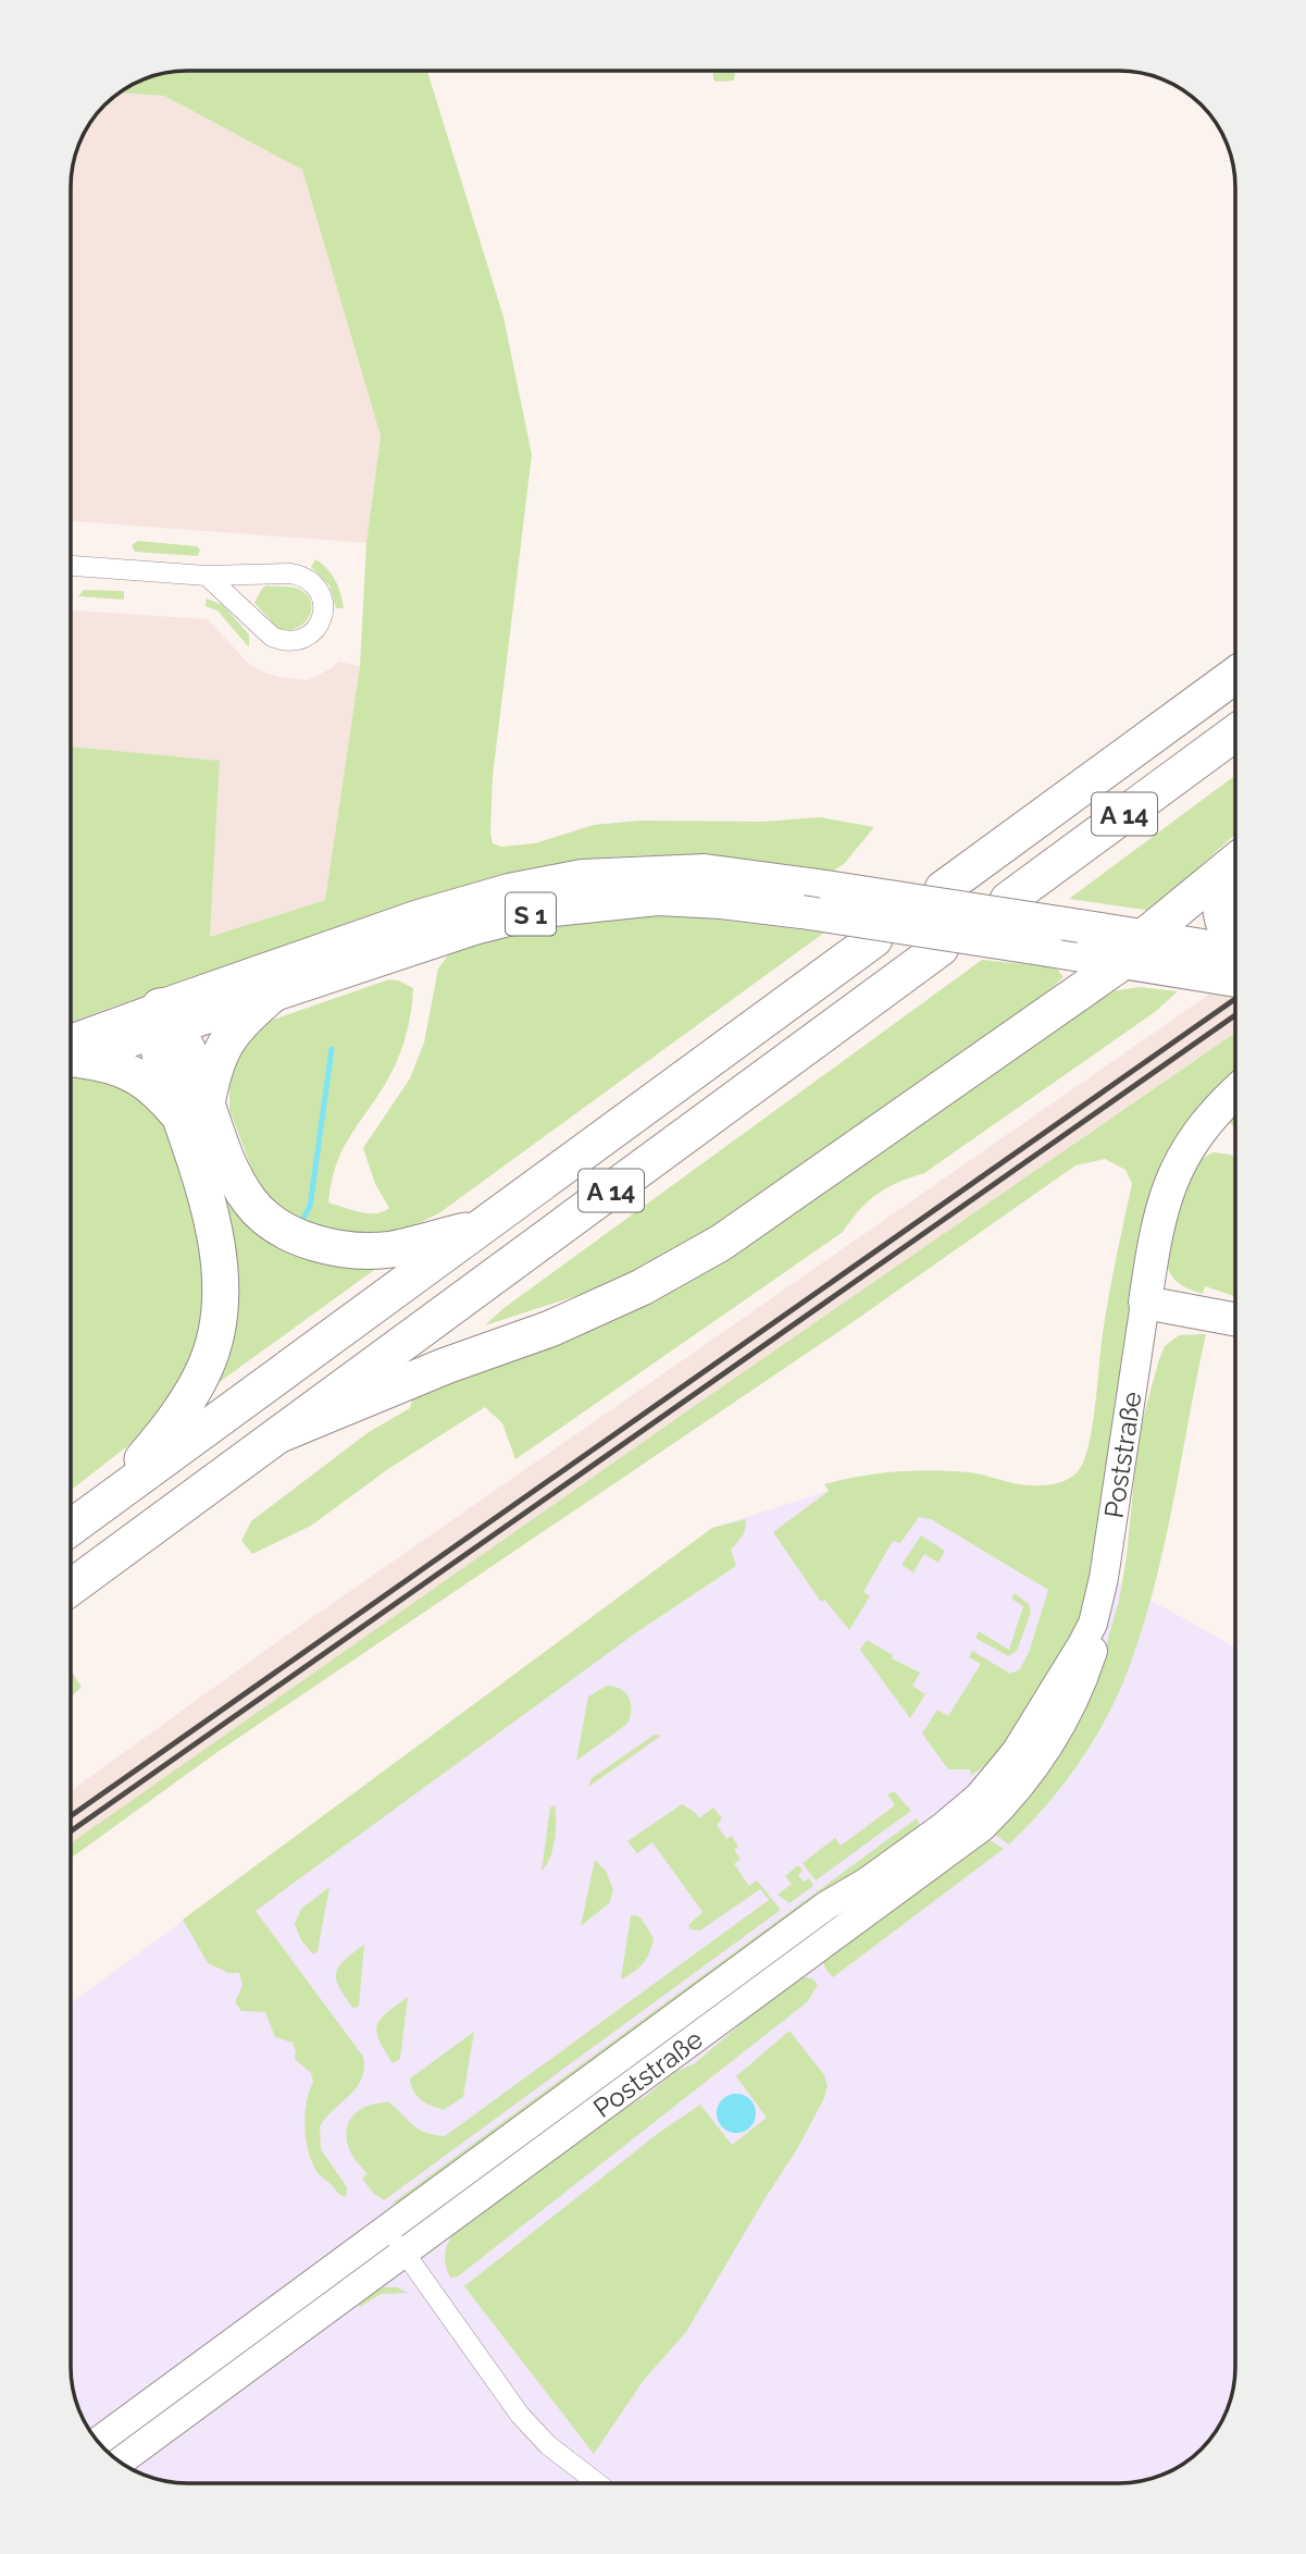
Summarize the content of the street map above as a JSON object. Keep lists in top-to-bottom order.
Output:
{
  "streets": {
    "highway": ["A 14"],
    "main road": ["S 1"],
    "street": ["Poststraße"]
  }
}
